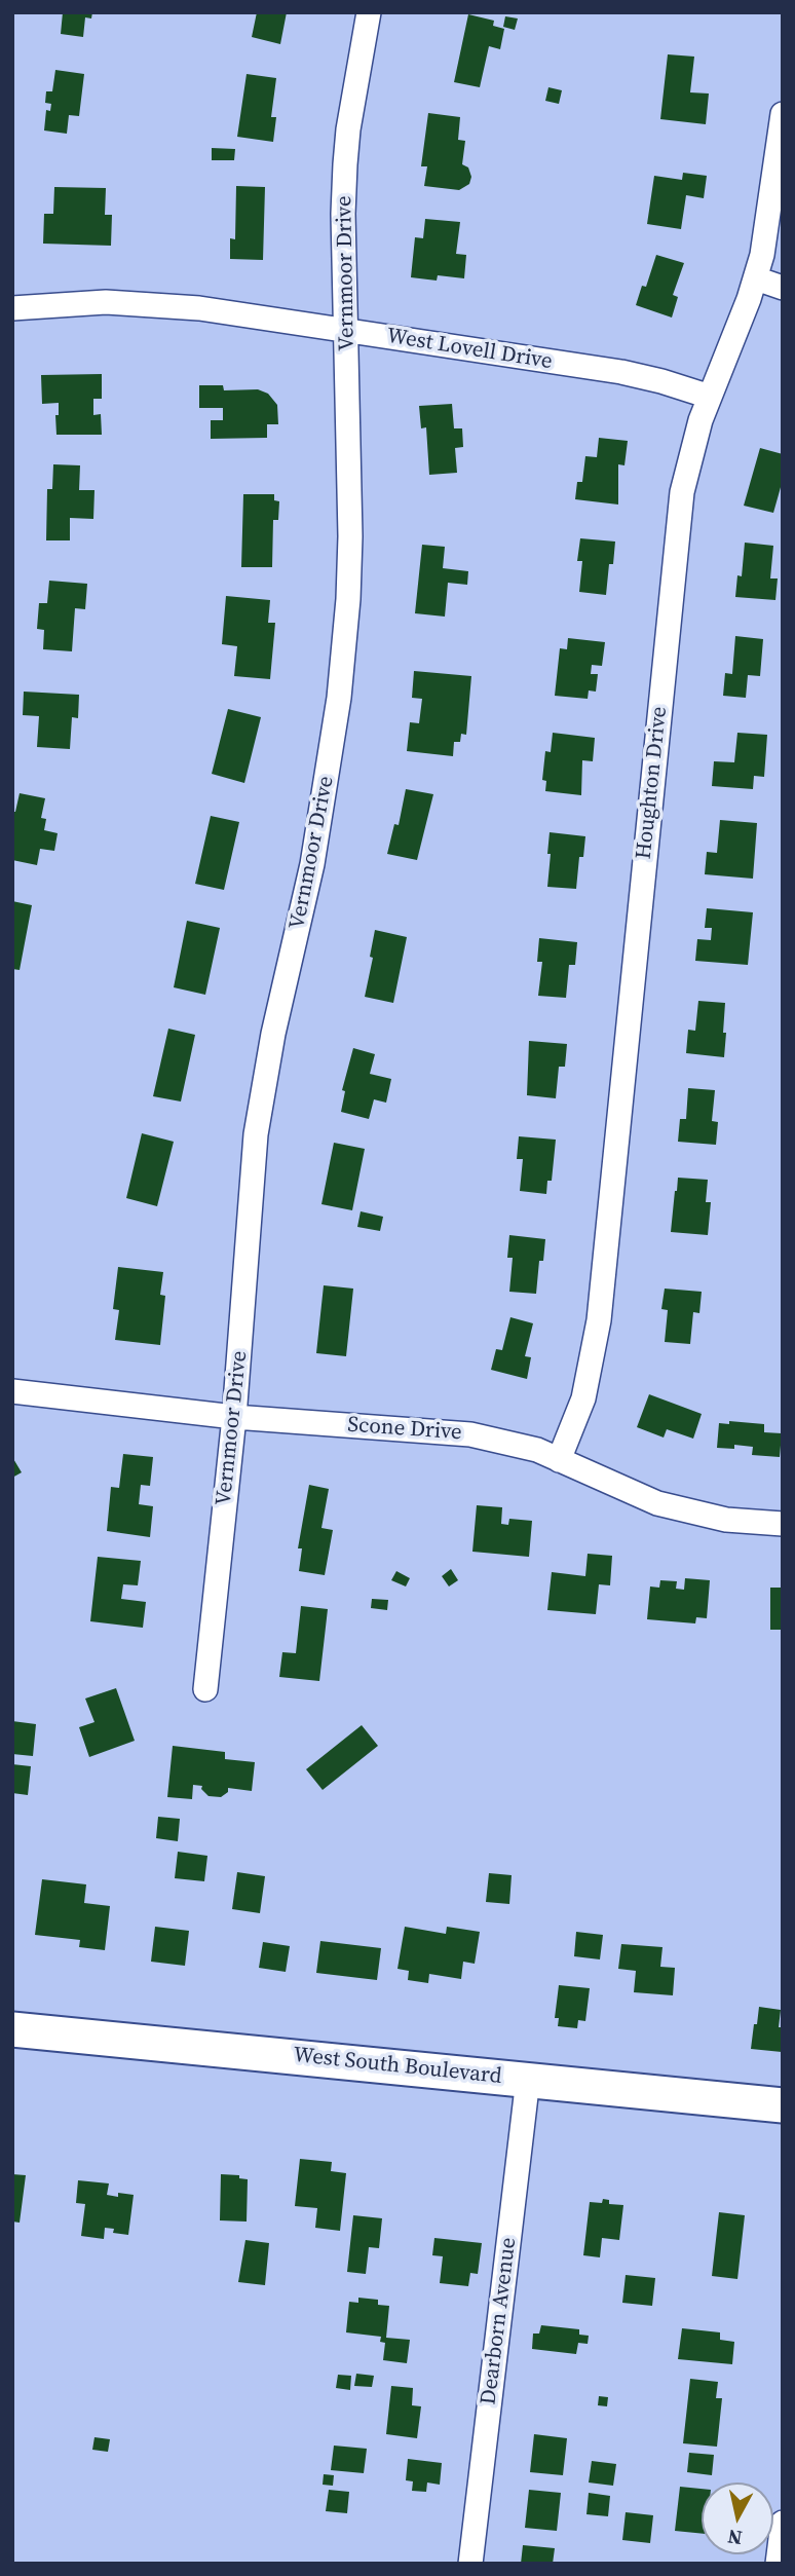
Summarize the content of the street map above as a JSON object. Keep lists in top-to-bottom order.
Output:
{
  "streets": {
    "street": [
      "Vernmoor Drive",
      "West Lovell Drive",
      "Houghton Drive",
      "Scone Drive",
      "West South Boulevard",
      "Dearborn Avenue"
    ]
  },
  "crossings": [
    ["Vernmoor Drive", "West Lovell Drive"],
    ["Vernmoor Drive", "Scone Drive"],
    ["West Lovell Drive", "Houghton Drive"],
    ["Houghton Drive", "Scone Drive"],
    ["West South Boulevard", "Dearborn Avenue"]
  ],
  "north": "bottom"
}
